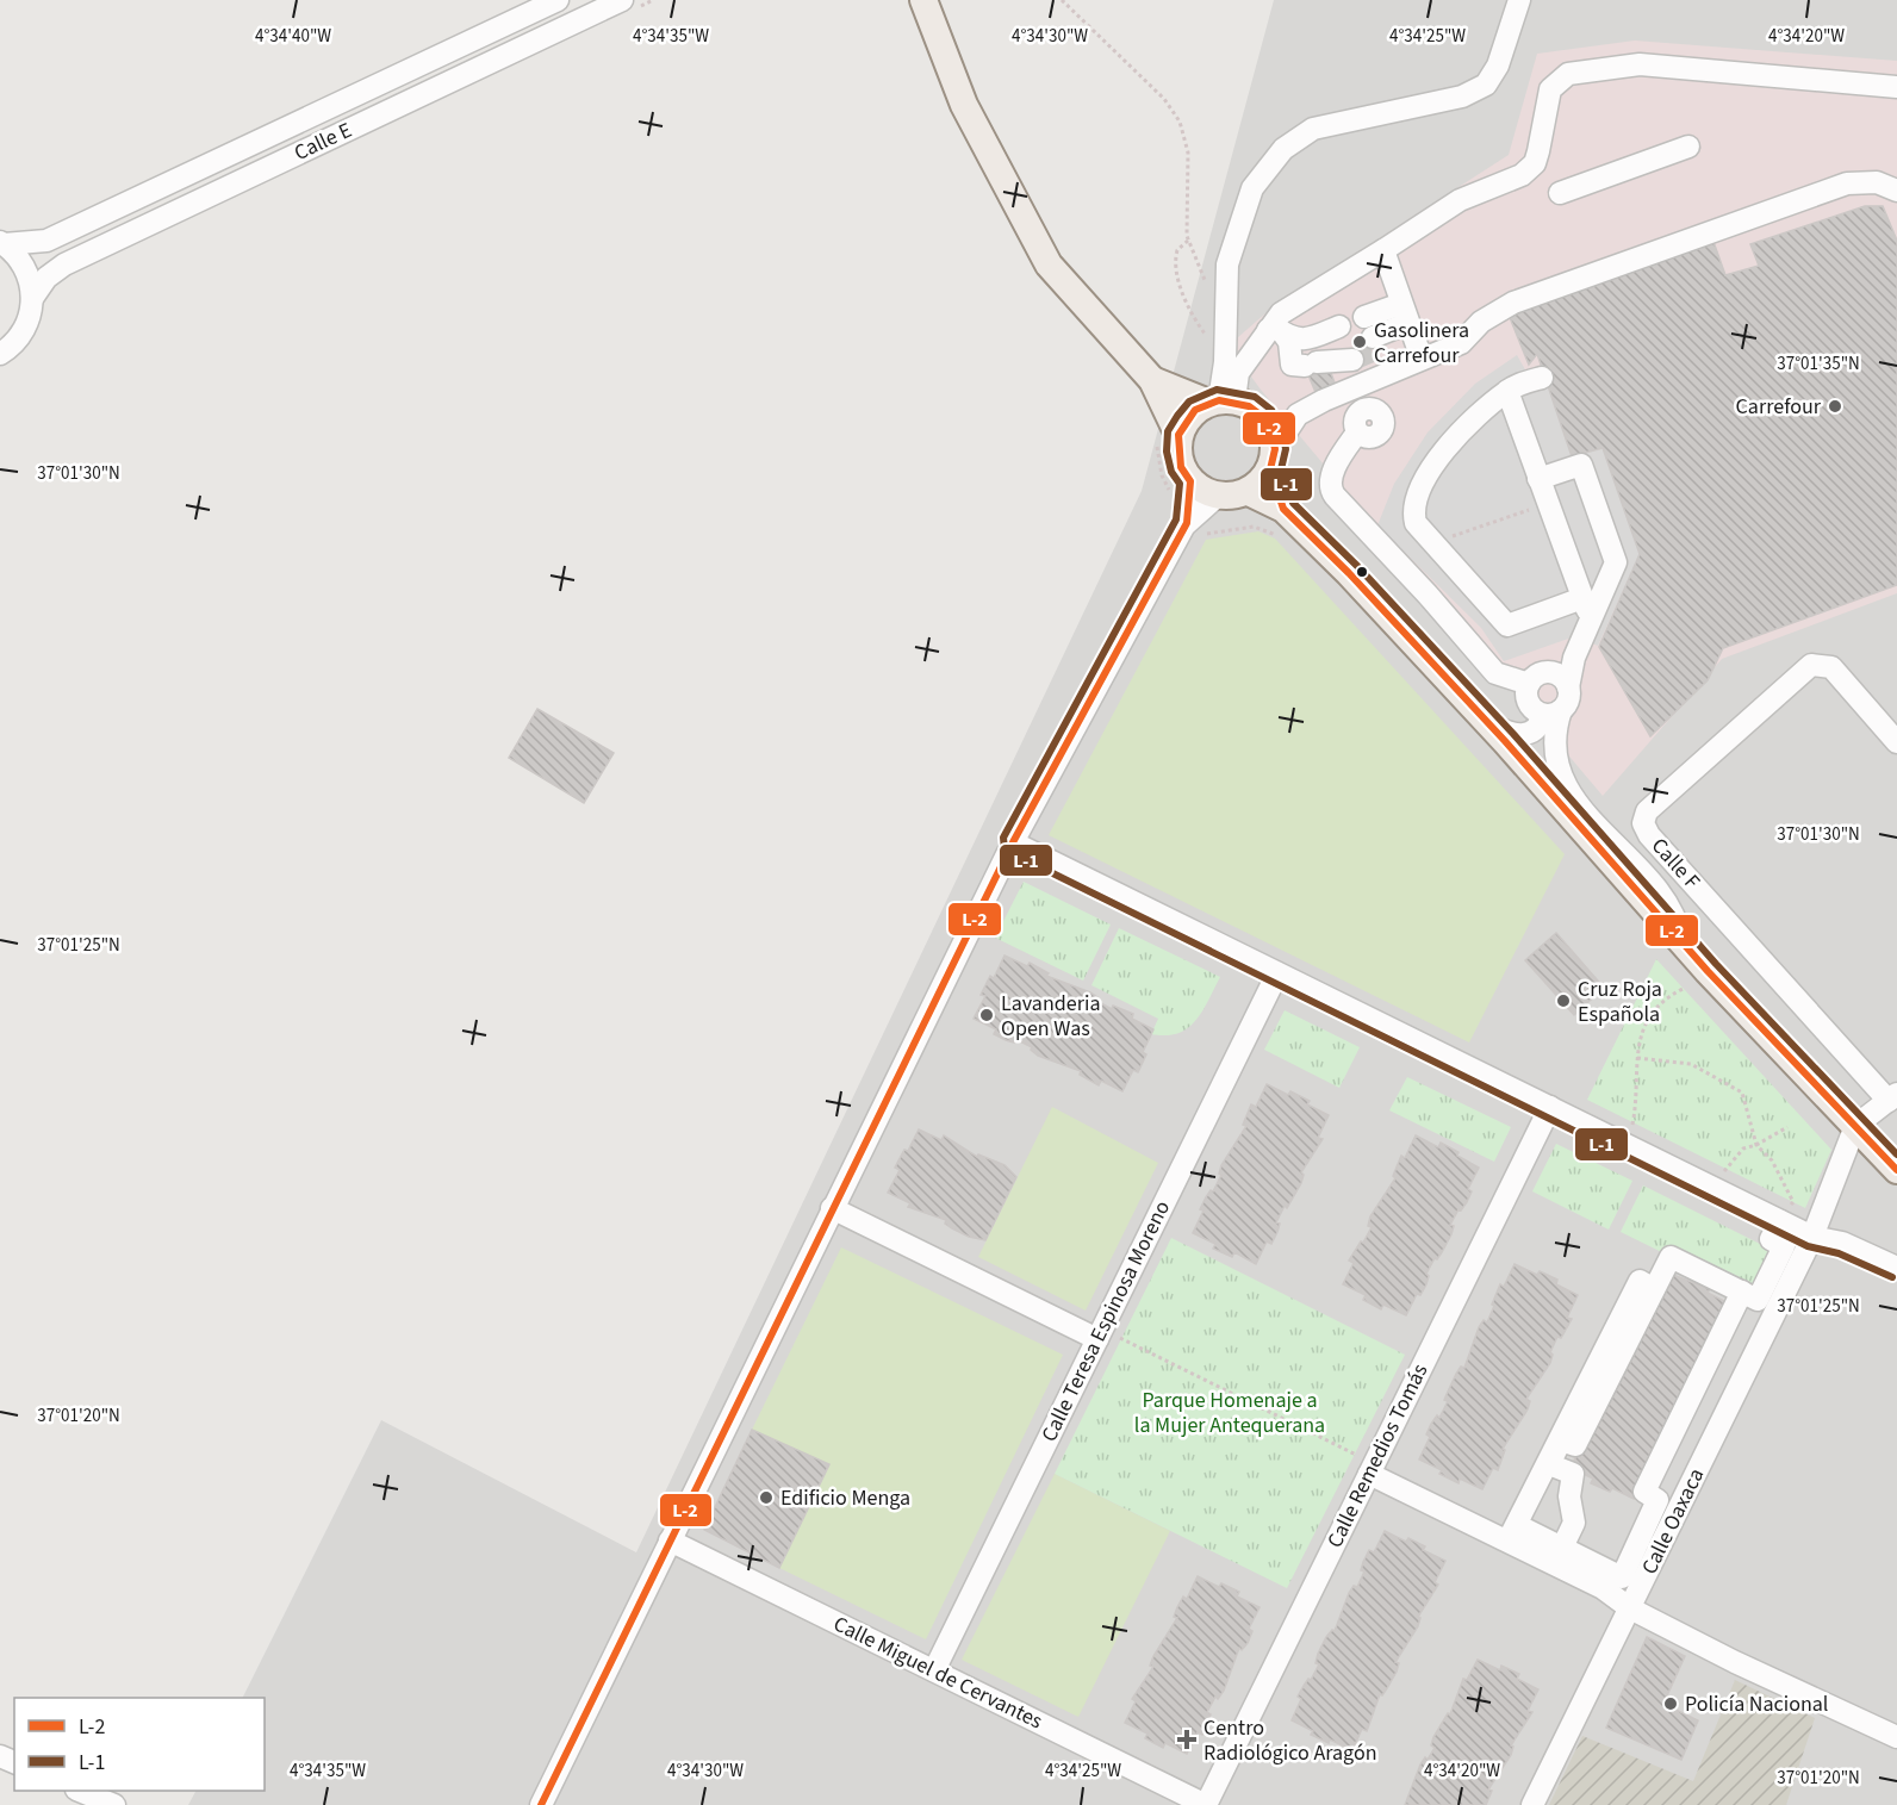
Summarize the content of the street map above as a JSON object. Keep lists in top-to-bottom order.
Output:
{
  "streets": {
    "street": [
      "Calle E",
      "Calle F",
      "Calle Teresa Espinosa Moreno",
      "Calle Remedios Tomás",
      "Calle Oaxaca",
      "Calle Miguel de Cervantes"
    ]
  },
  "crossings": [
    ["Calle Teresa Espinosa Moreno", "Calle Miguel de Cervantes"],
    ["Calle Remedios Tomás", "Calle Miguel de Cervantes"]
  ],
  "parks": ["Parque Homenaje a la Mujer Antequerana"],
  "places": {
    "other": [
      "Gasolinera Carrefour",
      "Carrefour",
      "Cruz Roja Española",
      "Lavanderia Open Was",
      "Edificio Menga",
      "Policía Nacional"
    ],
    "health": ["Centro Radiológico Aragón"]
  },
  "lines": ["transit line L-1", "transit line L-2"],
  "legend": ["L-2", "L-1"],
  "coordinates": [
    "4°34'40\"W",
    "4°34'35\"W",
    "4°34'30\"W",
    "4°34'25\"W",
    "4°34'20\"W",
    "37°01'35\"N",
    "37°01'30\"N",
    "37°01'25\"N",
    "37°01'20\"N"
  ]
}
